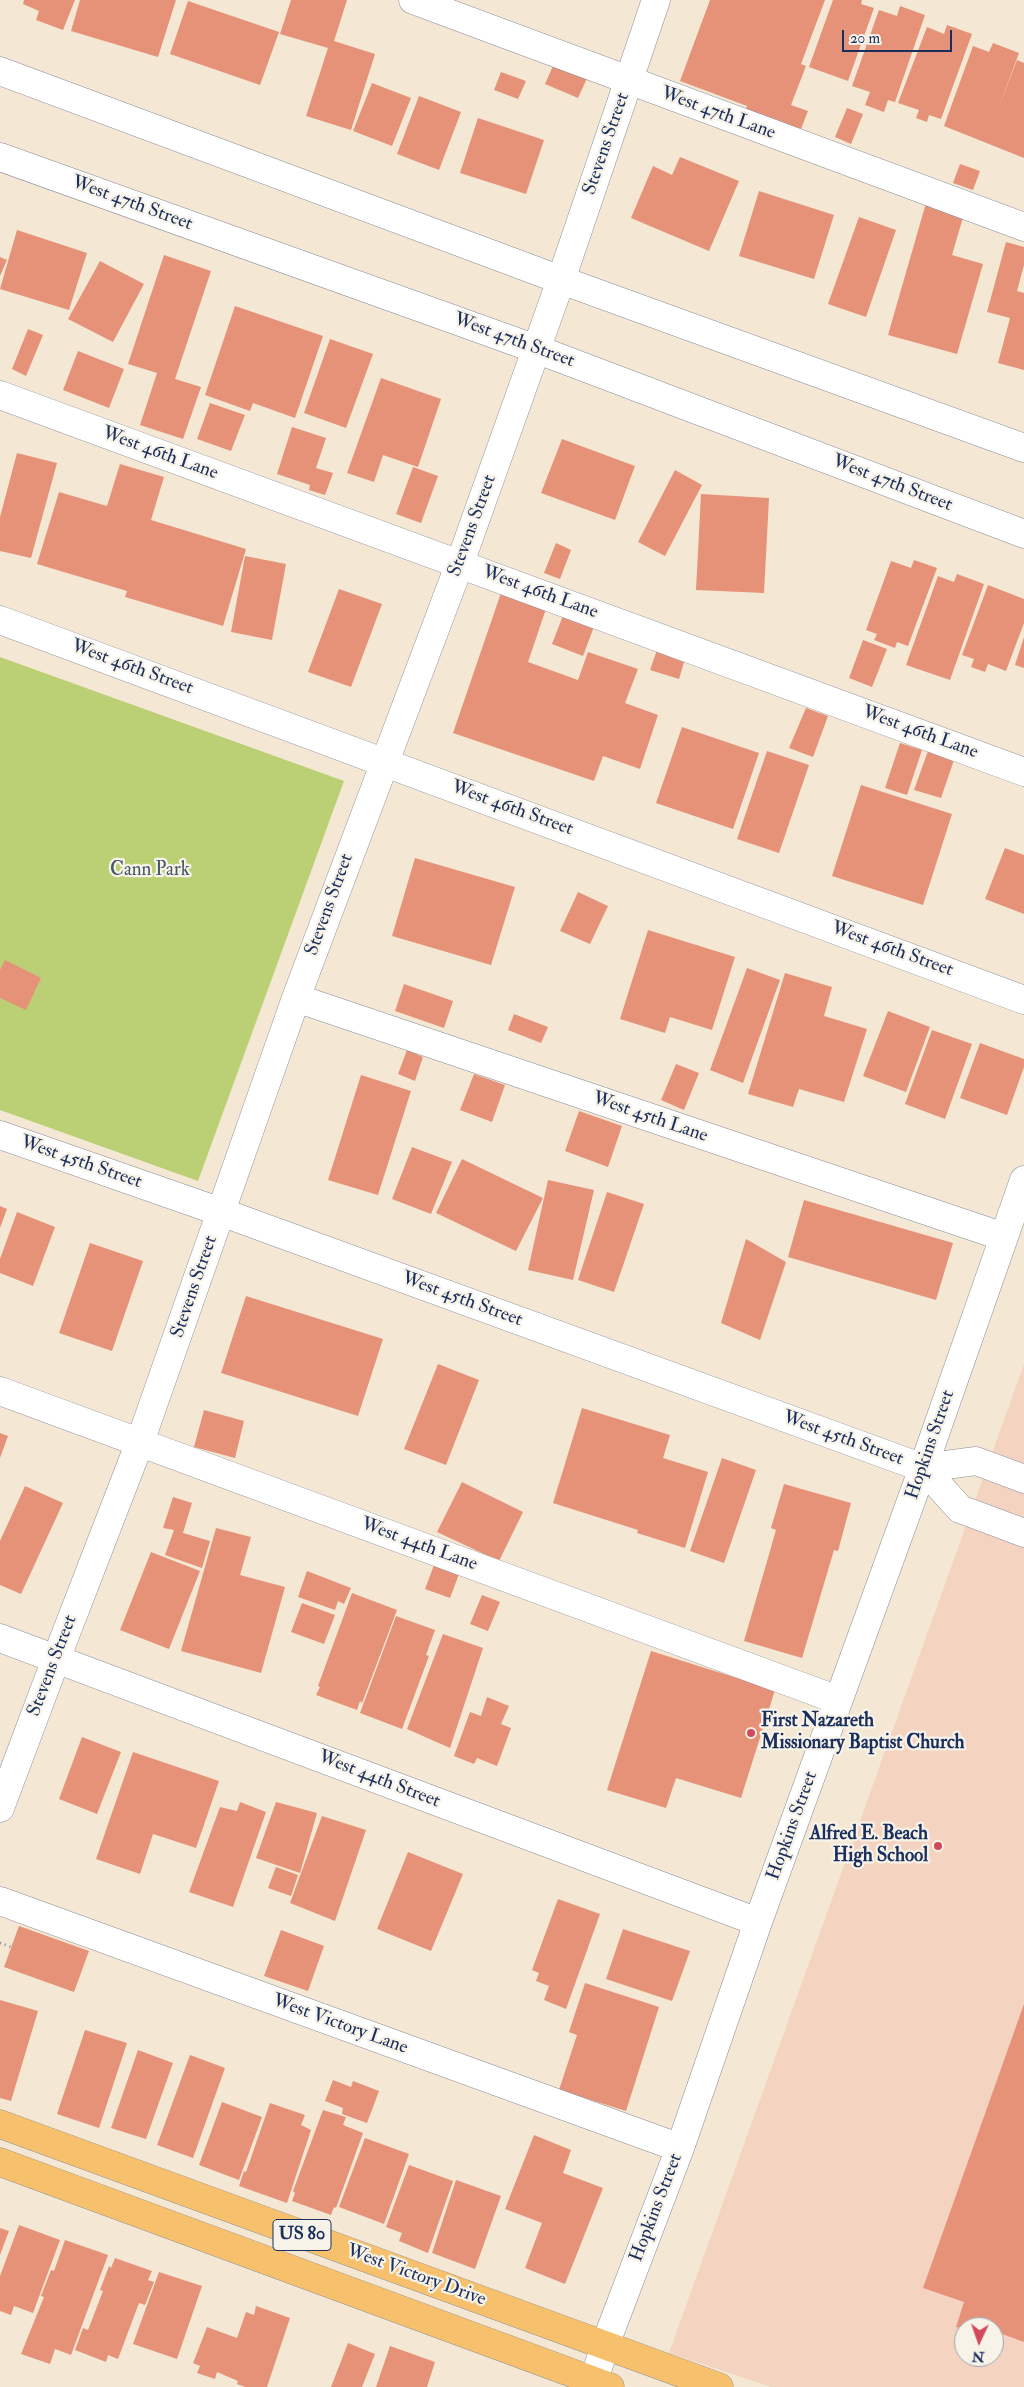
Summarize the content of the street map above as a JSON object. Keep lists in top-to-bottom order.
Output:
{
  "streets": {
    "main road": ["US 80", "West Victory Drive"],
    "street": [
      "West 47th Lane",
      "Stevens Street",
      "West 47th Street",
      "West 46th Lane",
      "West 46th Street",
      "West 45th Lane",
      "West 45th Street",
      "Hopkins Street",
      "West 44th Lane",
      "West 44th Street",
      "West Victory Lane"
    ]
  },
  "crossings": [
    ["West 47th Lane", "Stevens Street"],
    ["Stevens Street", "West 47th Street"],
    ["Stevens Street", "West 46th Lane"],
    ["Stevens Street", "West 46th Street"],
    ["Stevens Street", "West 45th Lane"],
    ["Stevens Street", "West 45th Street"],
    ["Stevens Street", "West 44th Lane"],
    ["Stevens Street", "West 44th Street"],
    ["West 45th Lane", "Hopkins Street"],
    ["West 45th Street", "Hopkins Street"],
    ["Hopkins Street", "West 44th Lane"],
    ["Hopkins Street", "West 44th Street"],
    ["Hopkins Street", "West Victory Lane"],
    ["Hopkins Street", "West Victory Drive"]
  ],
  "parks": ["Cann Park"],
  "places": ["First Nazareth Missionary Baptist Church", "Alfred E. Beach High School"],
  "scale_bar": "20 m",
  "north": "bottom"
}
